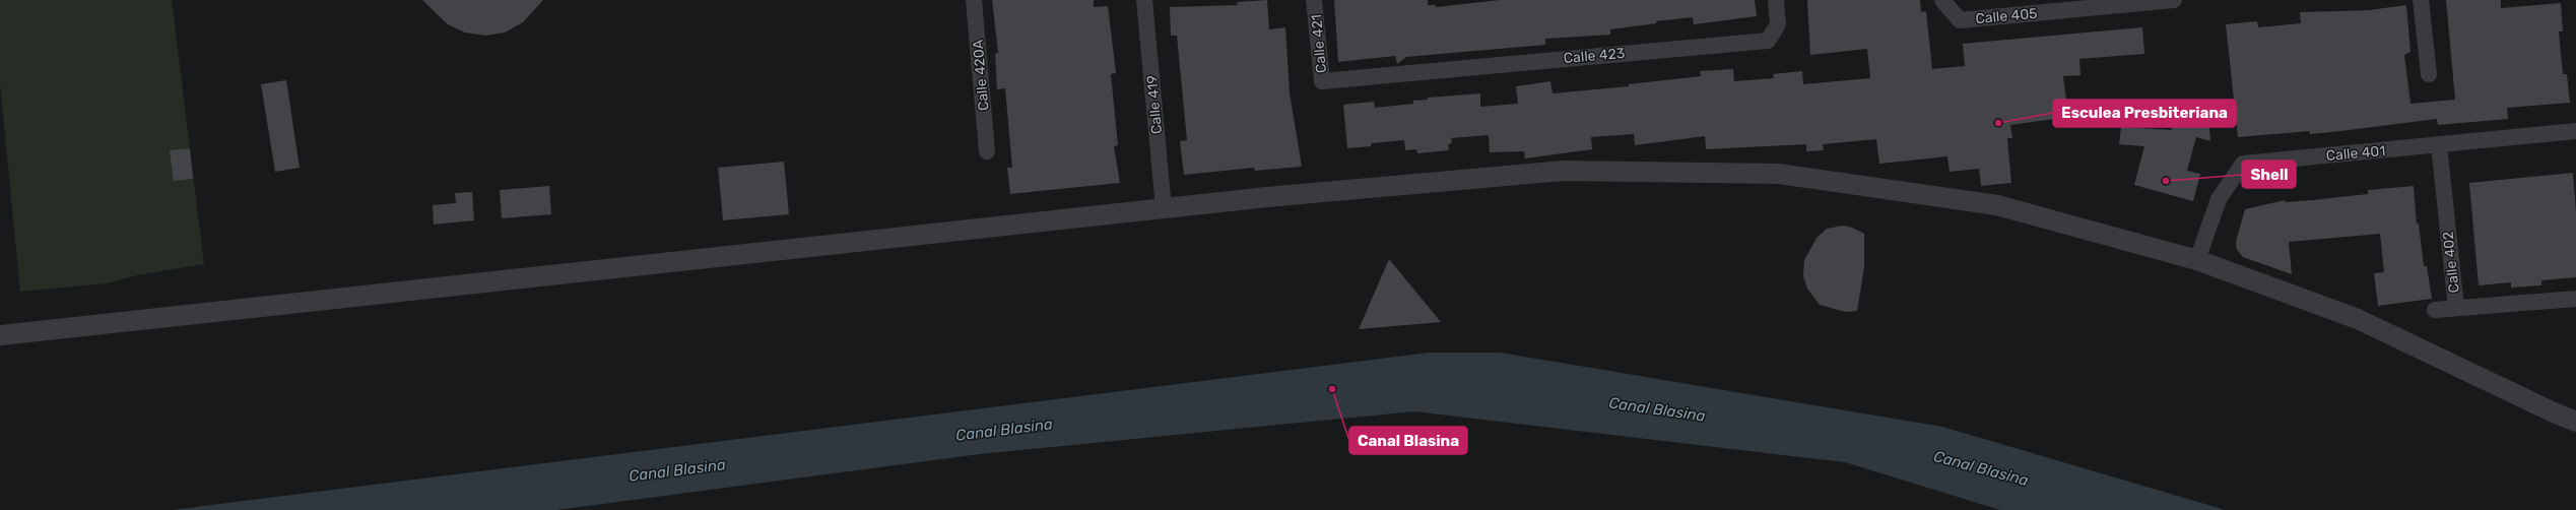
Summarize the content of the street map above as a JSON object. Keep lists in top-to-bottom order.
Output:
{
  "streets": {
    "street": [
      "Calle 405",
      "Calle 421",
      "Calle 423",
      "Calle 420A",
      "Calle 419",
      "Calle 401",
      "Calle 402"
    ]
  },
  "crossings": [
    ["Calle 421", "Calle 423"],
    ["Calle 401", "Calle 402"]
  ],
  "water": ["Canal Blasina"],
  "places": ["Esculea Presbiteriana", "Shell", "Canal Blasina"]
}
